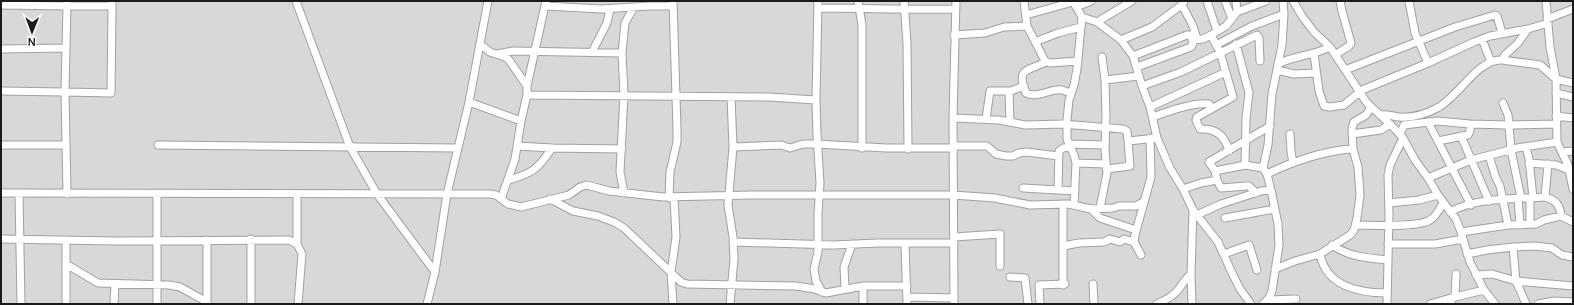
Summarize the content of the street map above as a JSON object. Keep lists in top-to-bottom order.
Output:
{
  "north": "bottom"
}
